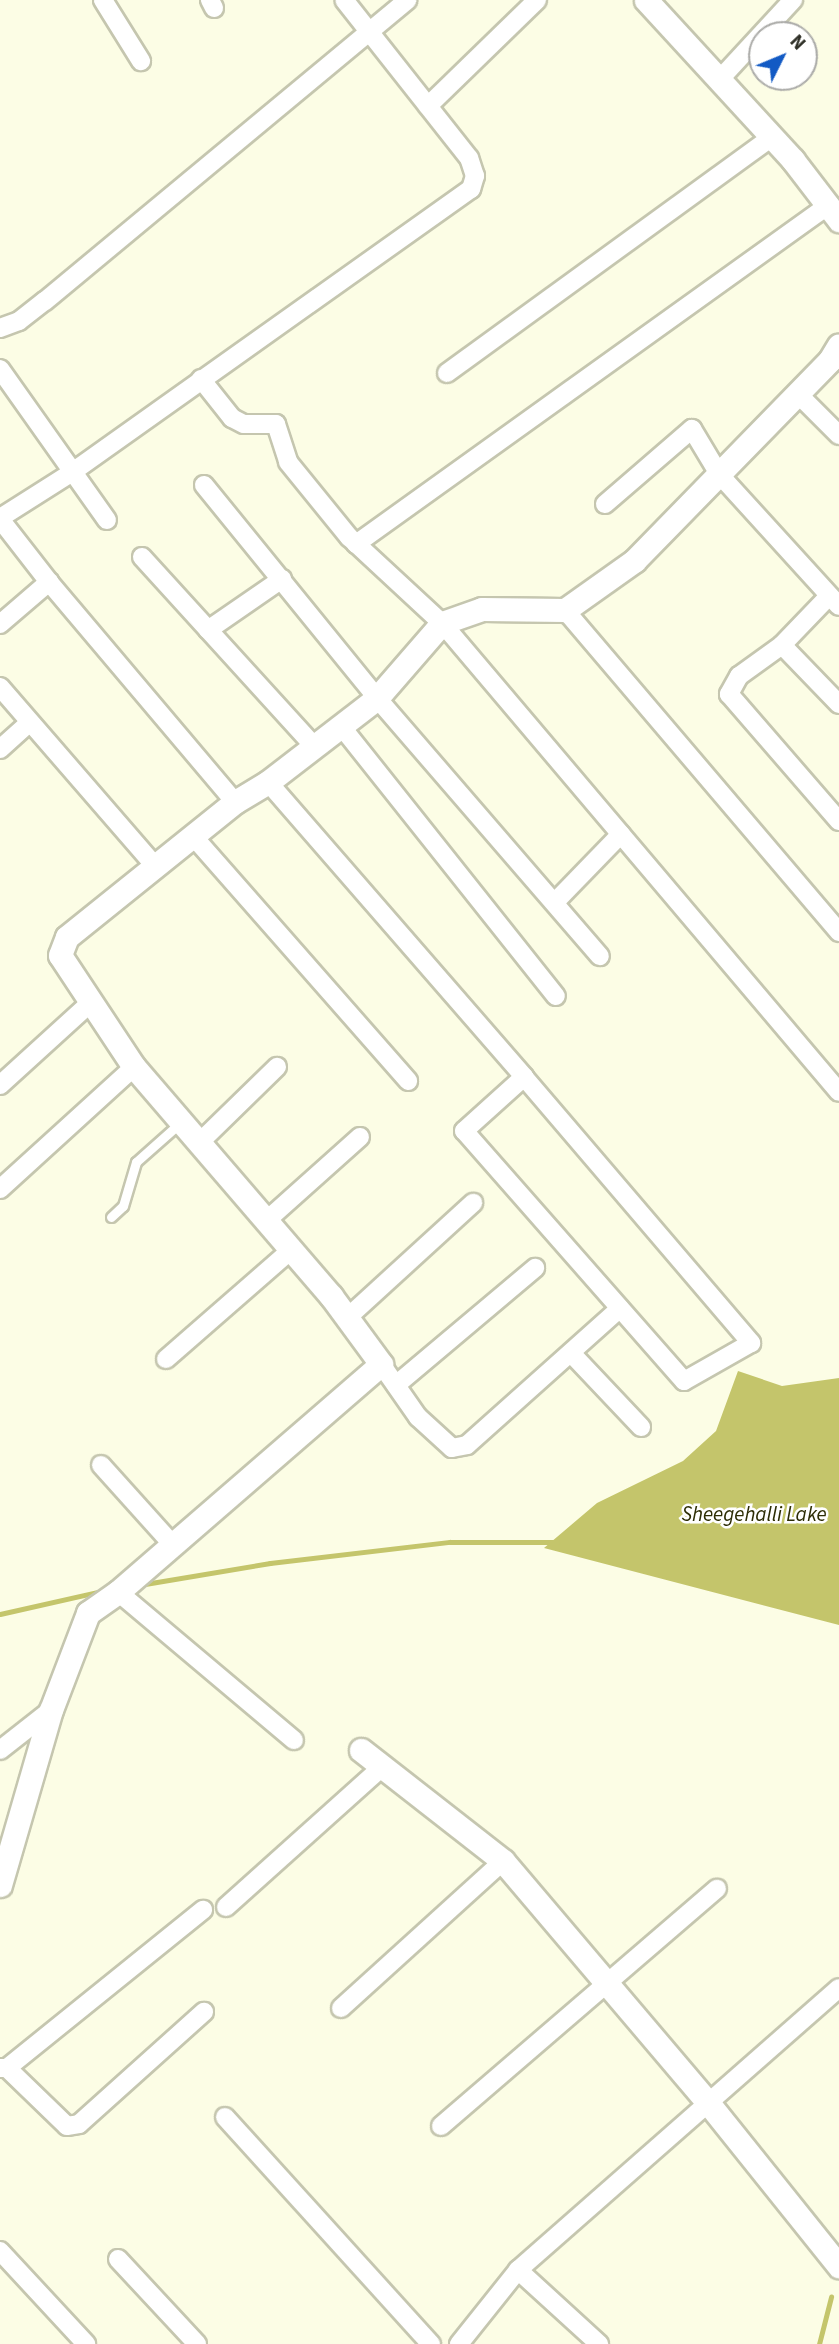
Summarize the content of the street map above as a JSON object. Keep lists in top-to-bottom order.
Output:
{
  "water": ["Sheegehalli Lake"],
  "north": "top right"
}
